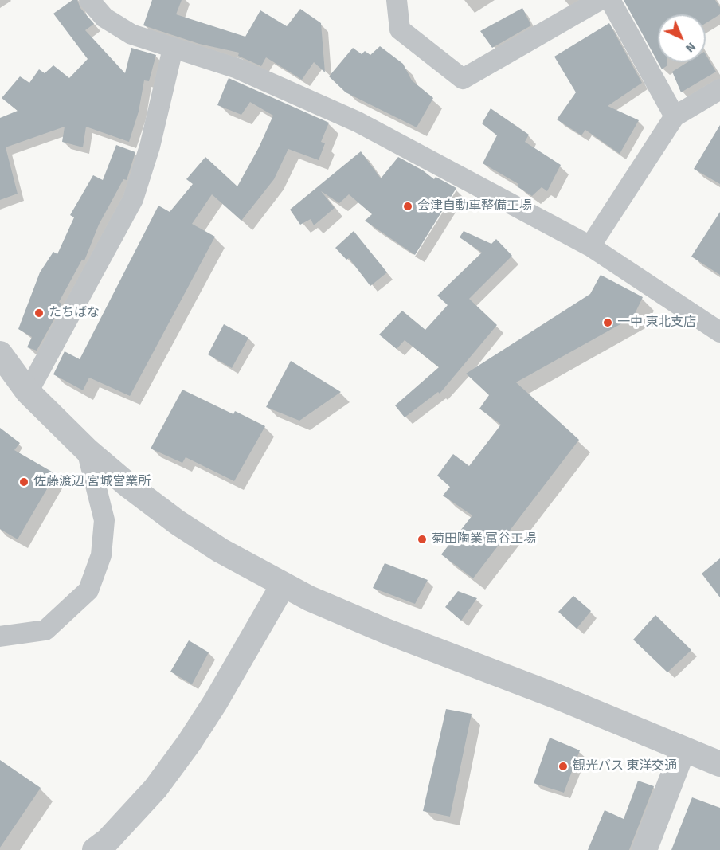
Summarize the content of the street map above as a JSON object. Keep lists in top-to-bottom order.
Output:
{
  "places": [
    "会津自動車整備工場",
    "たちばな",
    "一中 東北支店",
    "佐藤渡辺 宮城営業所",
    "菊田陶業 富谷工場",
    "観光バス 東洋交通"
  ],
  "north": "bottom right"
}
